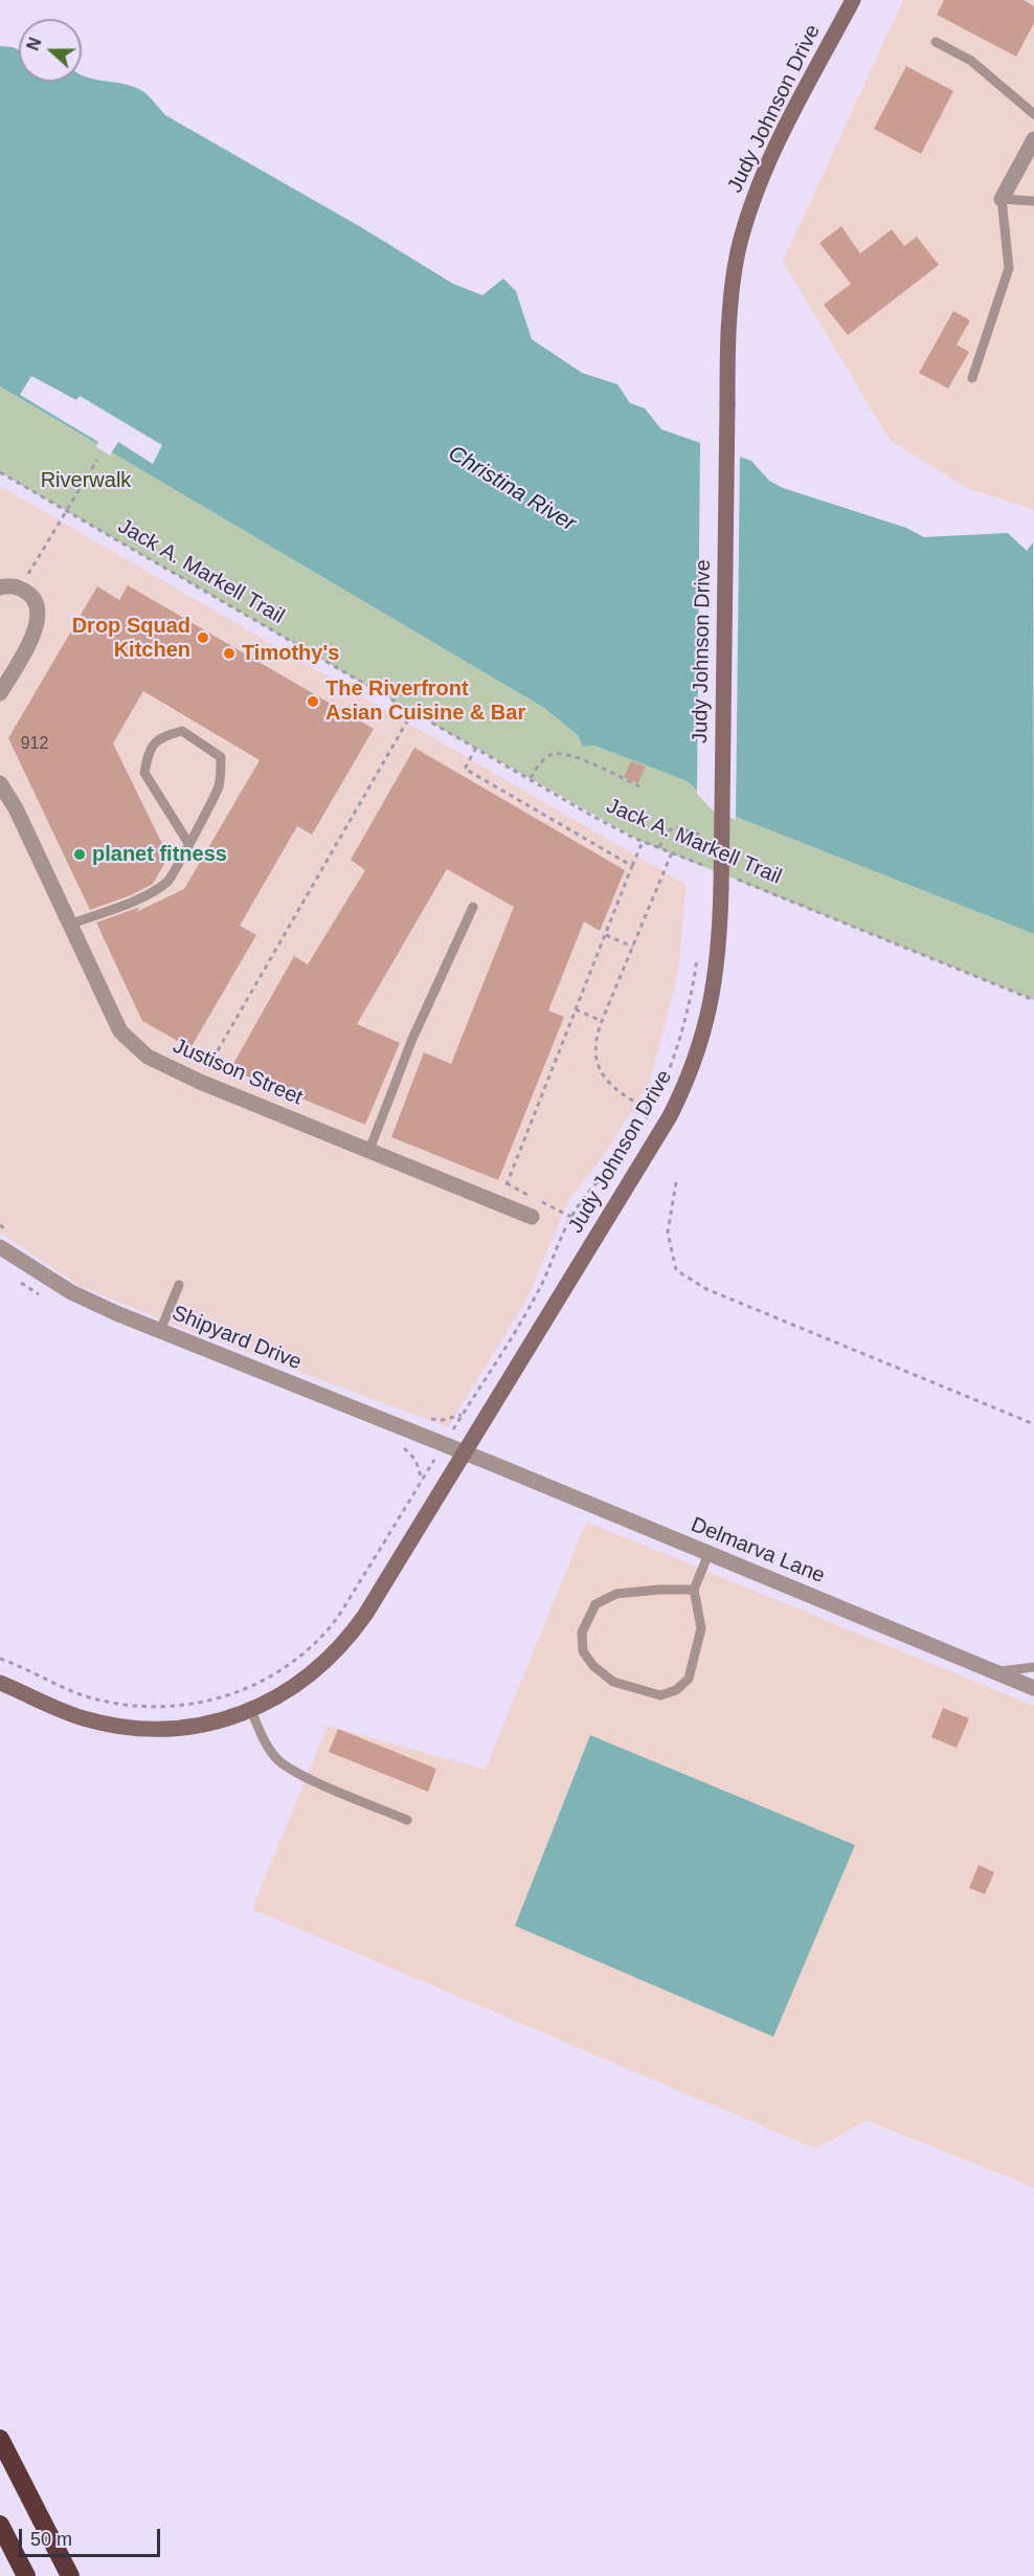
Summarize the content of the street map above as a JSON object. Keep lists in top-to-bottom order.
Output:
{
  "streets": {
    "street": [
      "Judy Johnson Drive",
      "Justison Street",
      "Shipyard Drive",
      "Delmarva Lane"
    ],
    "path": ["Jack A. Markell Trail"]
  },
  "crossings": [
    ["Judy Johnson Drive", "Shipyard Drive"],
    ["Judy Johnson Drive", "Delmarva Lane"],
    ["Shipyard Drive", "Delmarva Lane"]
  ],
  "water": ["Christina River"],
  "parks": ["Riverwalk"],
  "places": [
    "Drop Squad Kitchen",
    "Timothy's",
    "The Riverfront Asian Cuisine & Bar",
    "planet fitness"
  ],
  "house_numbers": ["912"],
  "scale_bar": "50 m",
  "north": "left"
}
